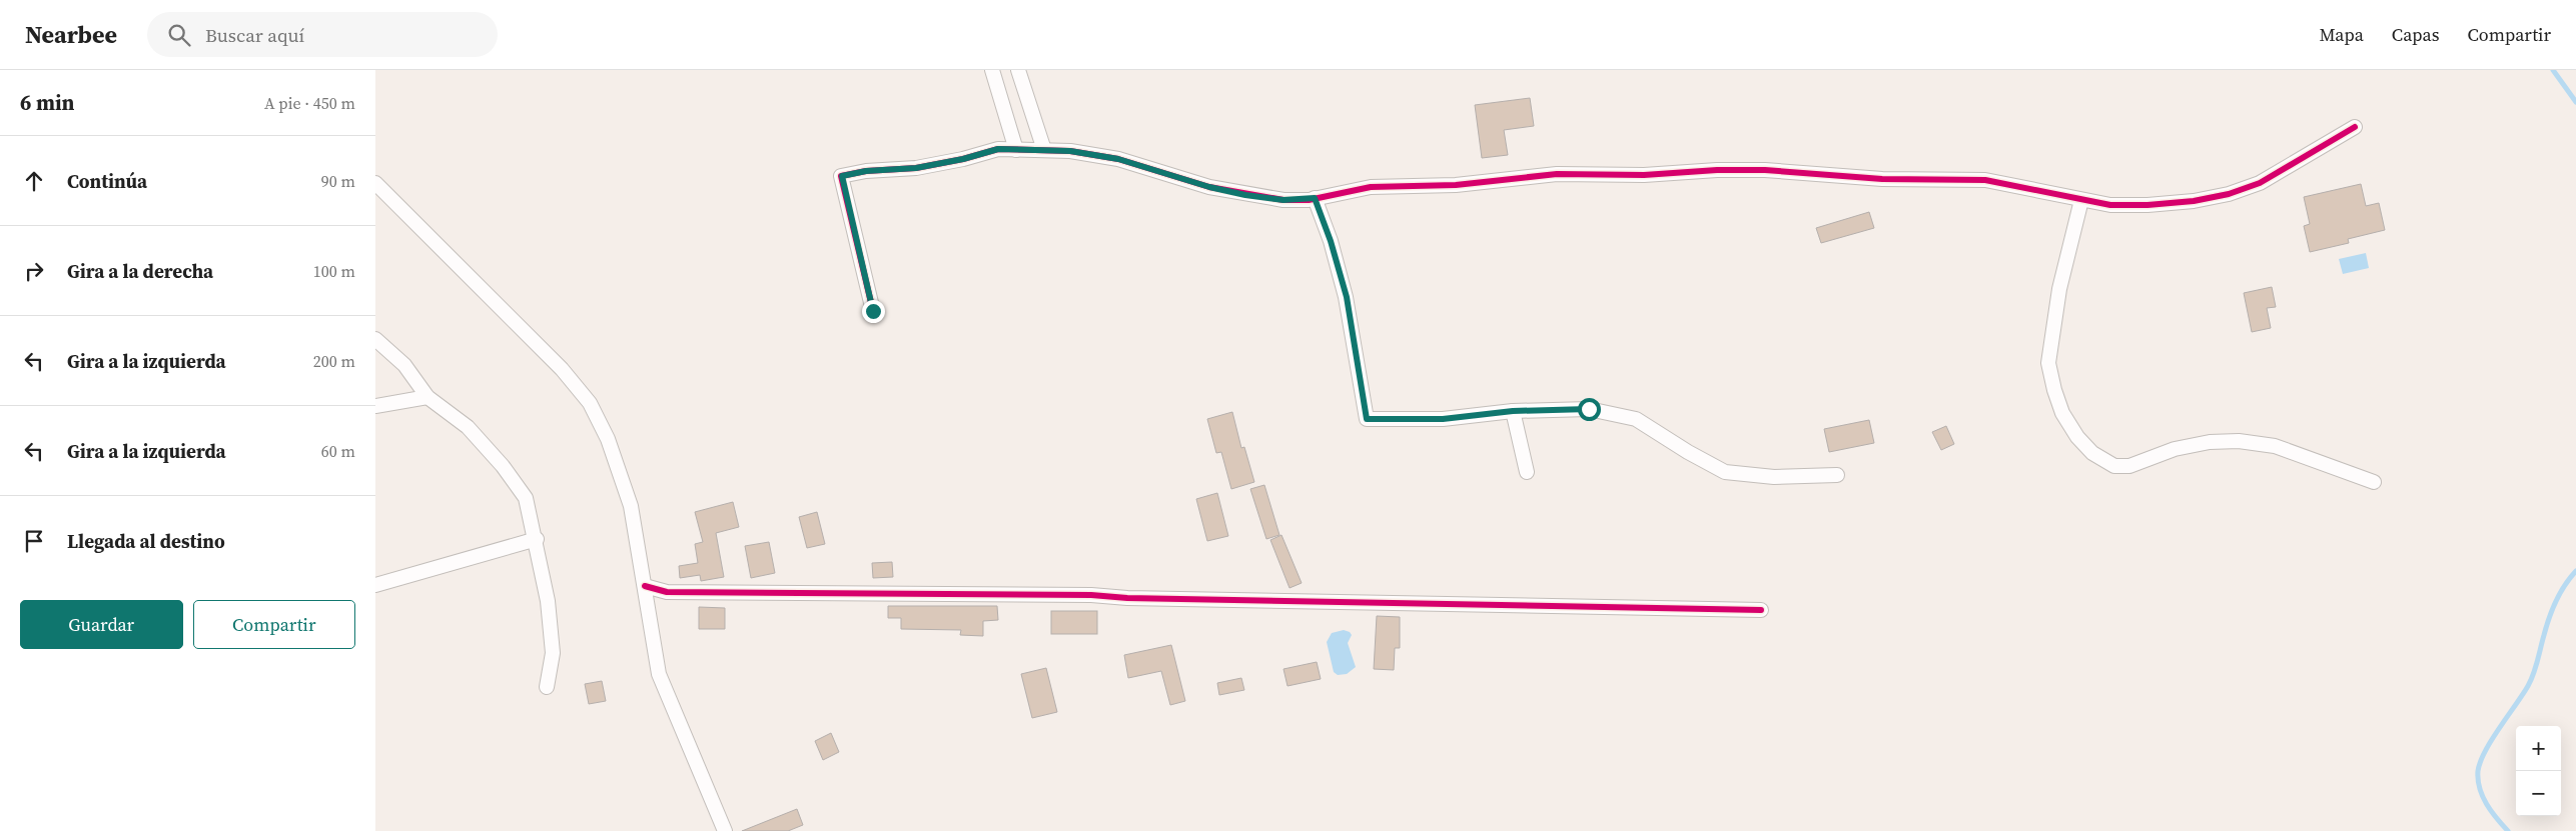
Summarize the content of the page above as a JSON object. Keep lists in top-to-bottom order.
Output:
{
  "page": {
    "header": "Nearbee",
    "search": "Buscar aquí",
    "nav": ["Mapa", "Capas", "Compartir"],
    "heading": ["6 min", "A pie · 450 m"],
    "list": [
      ["Continúa", "90 m"],
      ["Gira a la derecha", "100 m"],
      ["Gira a la izquierda", "200 m"],
      ["Gira a la izquierda", "60 m"],
      "Llegada al destino"
    ],
    "buttons": ["Guardar", "Compartir"],
    "map_buttons": ["+", "−"]
  }
}
